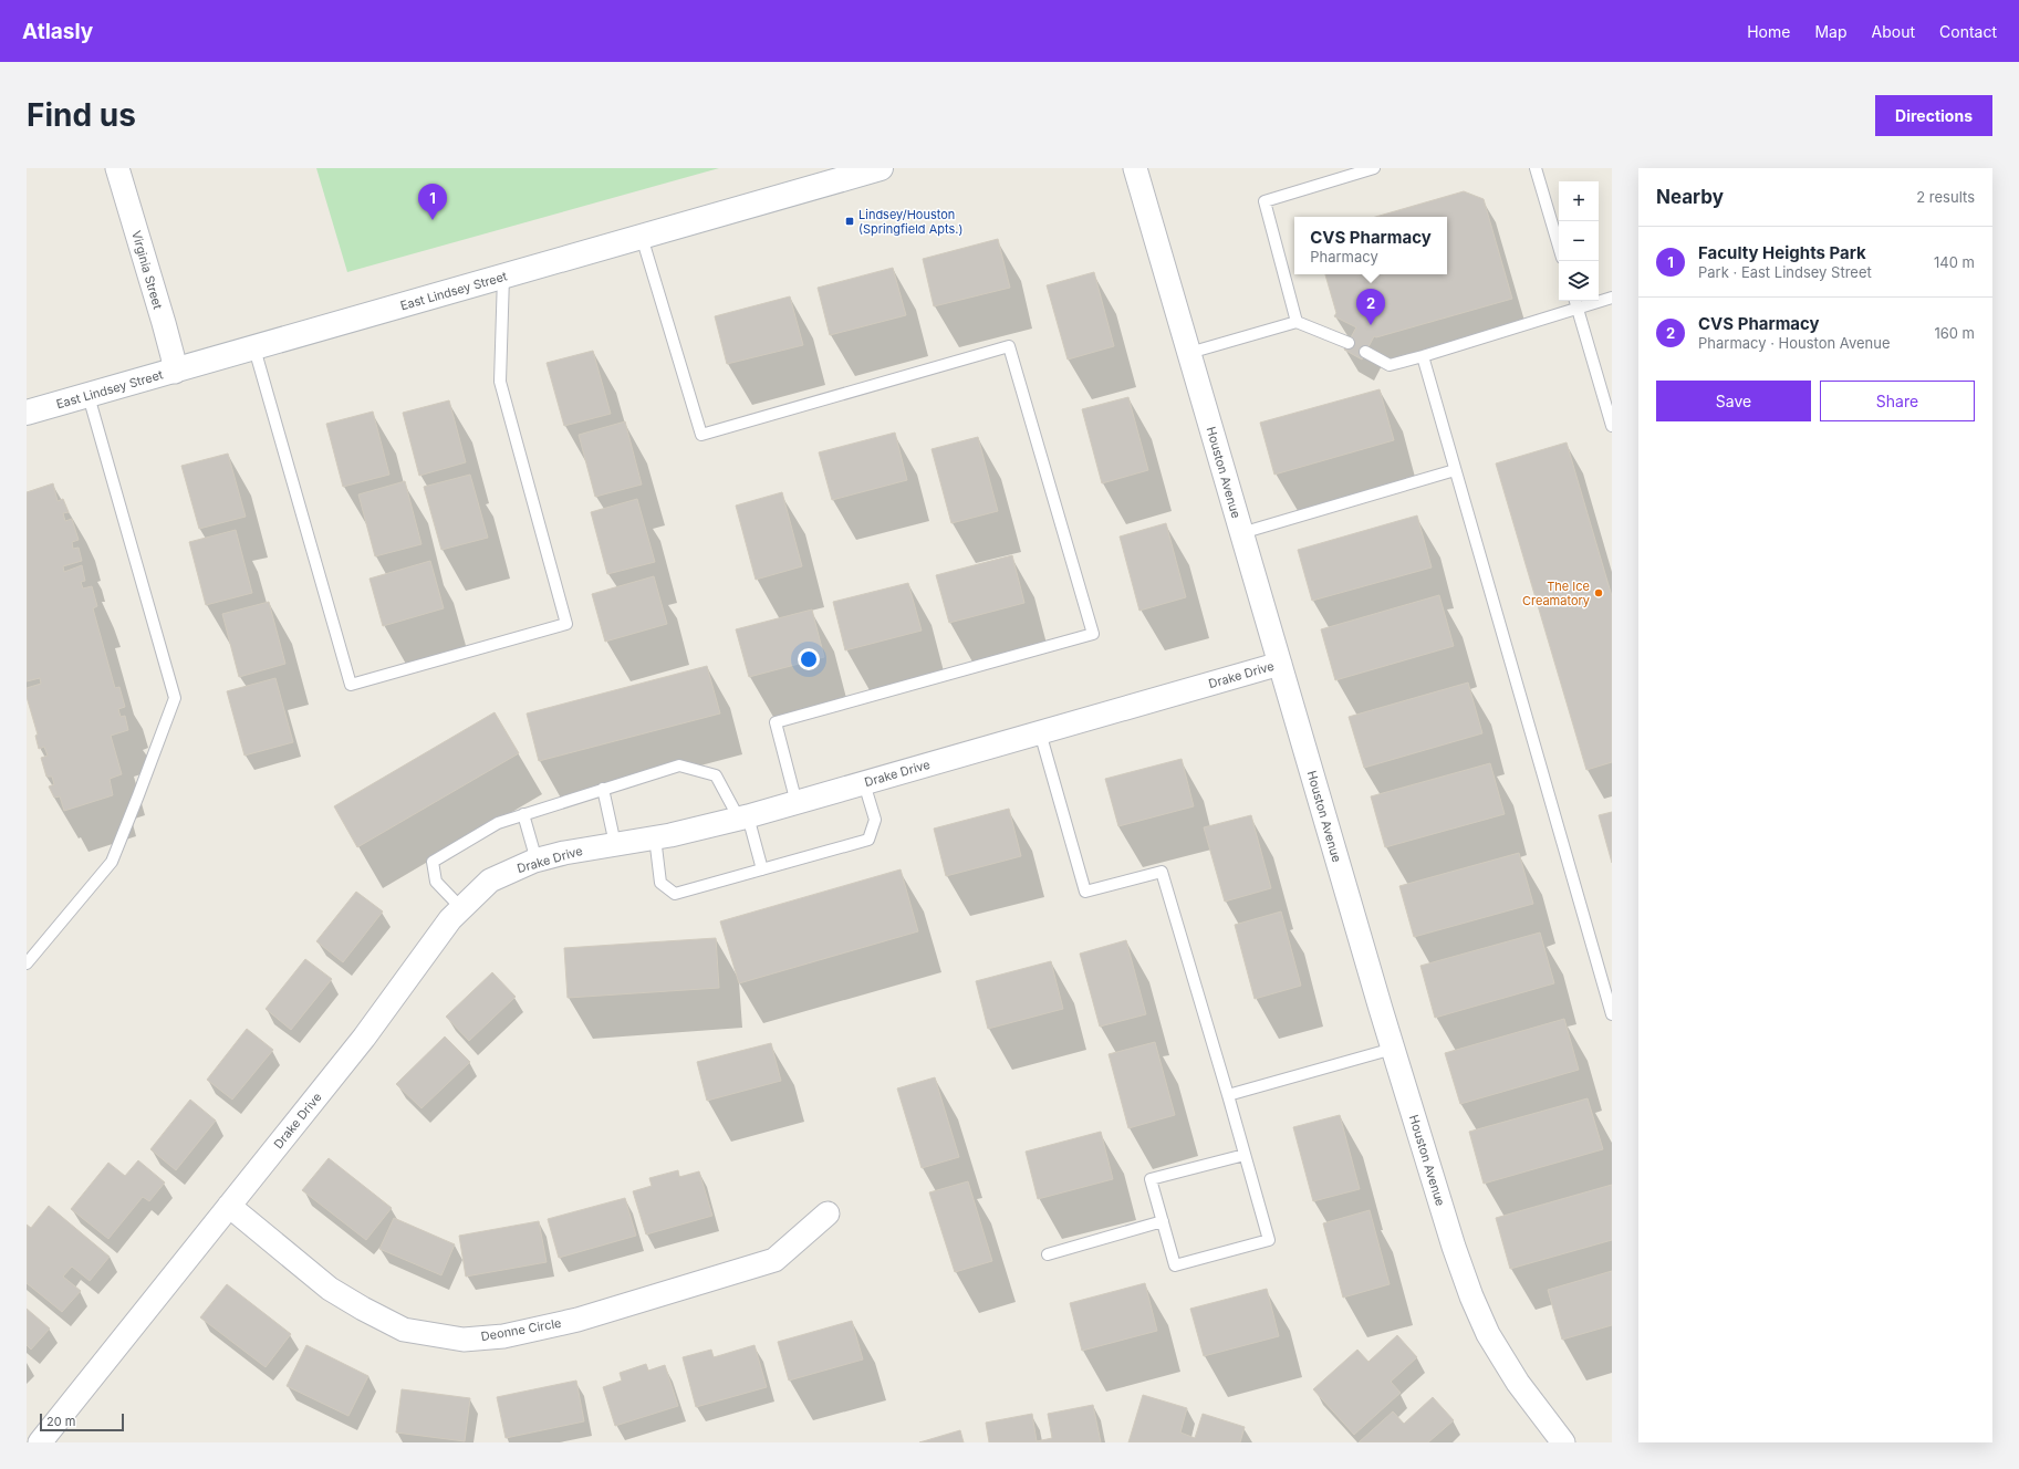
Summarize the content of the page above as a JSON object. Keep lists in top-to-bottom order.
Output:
{
  "streets": {
    "main road": ["East Lindsey Street"],
    "street": [
      "Virginia Street",
      "Houston Avenue",
      "Drake Drive",
      "Deonne Circle"
    ]
  },
  "crossings": [
    ["Virginia Street", "East Lindsey Street"],
    ["Houston Avenue", "Drake Drive"],
    ["Drake Drive", "Deonne Circle"]
  ],
  "places": {
    "transit": ["Lindsey/Houston (Springfield Apts.)"],
    "other": ["The Ice Creamatory"]
  },
  "scale_bar": "20 m",
  "page": {
    "header": "Atlasly",
    "nav": [
      "Home",
      "Map",
      "About",
      "Contact"
    ],
    "buttons": [
      "Directions",
      ["Save", "Share"]
    ],
    "title": "Find us",
    "heading": ["Nearby", "2 results"],
    "map_buttons": ["+", "−"],
    "pins": ["1", "2"],
    "popup": ["CVS Pharmacy", "Pharmacy"],
    "list": [
      {
        "mark": "1",
        "name": "Faculty Heights Park",
        "note": "Park · East Lindsey Street",
        "value": "140 m"
      },
      {
        "mark": "2",
        "name": "CVS Pharmacy",
        "note": "Pharmacy · Houston Avenue",
        "value": "160 m"
      }
    ],
    "scale": "20 m"
  }
}
